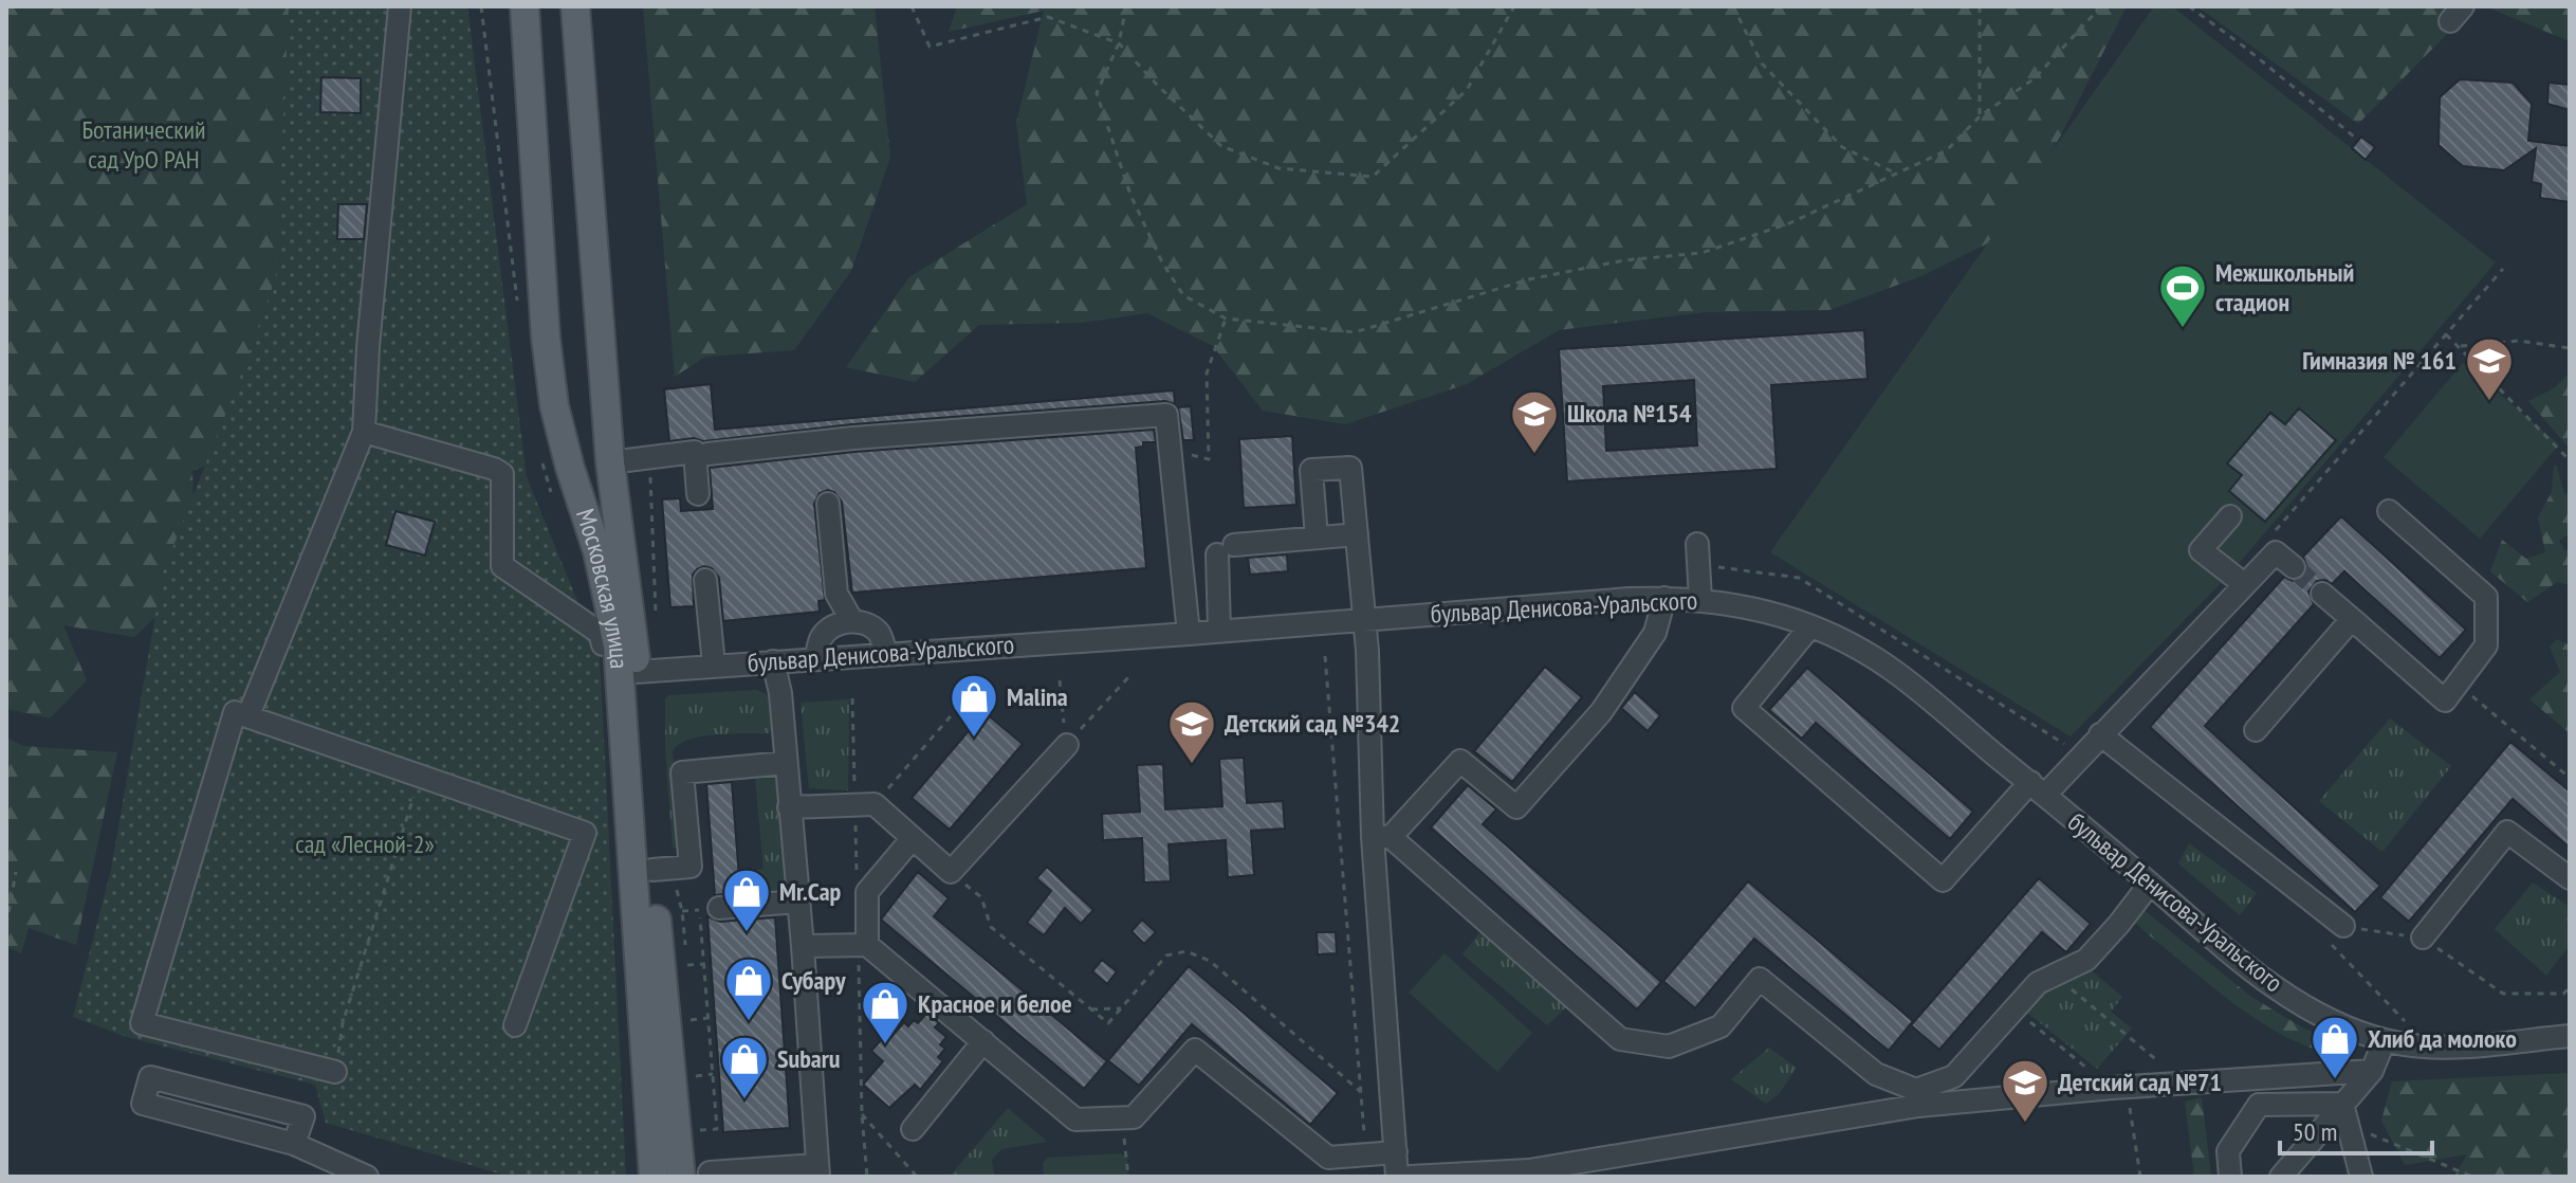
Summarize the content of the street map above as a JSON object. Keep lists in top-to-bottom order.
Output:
{
  "streets": {
    "main road": ["Московская улица"],
    "street": ["бульвар Денисова-Уральского"]
  },
  "crossings": [
    ["Московская улица", "бульвар Денисова-Уральского"]
  ],
  "parks": ["Ботанический сад УрО РАН", "сад «Лесной-2»"],
  "places": {
    "sports": ["Межшкольный стадион"],
    "school or university": [
      "Гимназия № 161",
      "Школа №154",
      "Детский сад №342",
      "Детский сад №71"
    ],
    "shop": [
      "Malina",
      "Mr.Cap",
      "Субару",
      "Красное и белое",
      "Хлиб да молоко",
      "Subaru"
    ]
  },
  "scale_bar": "50 m"
}
